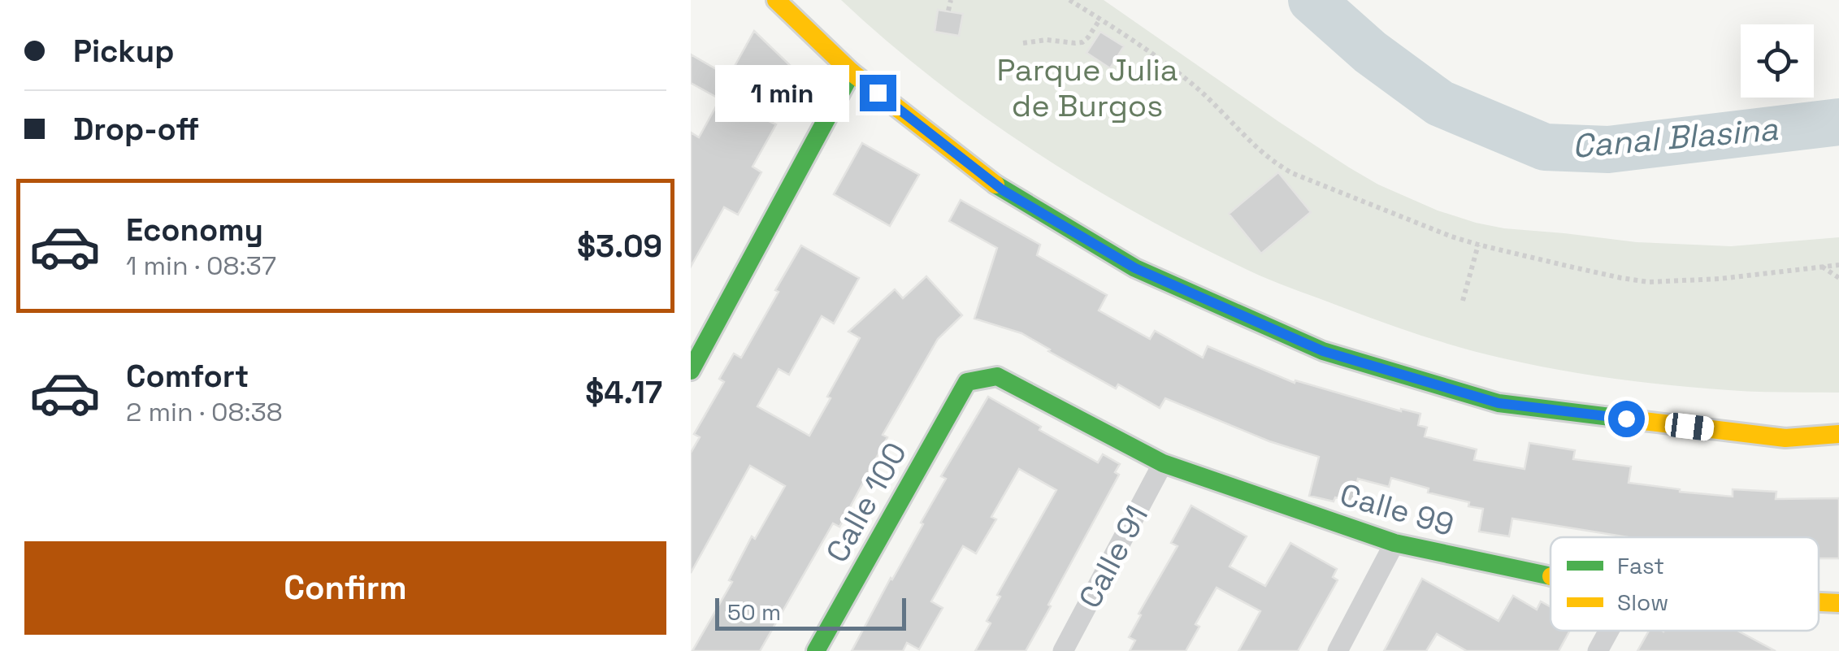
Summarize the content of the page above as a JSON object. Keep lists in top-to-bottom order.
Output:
{
  "streets": {
    "street": ["Calle 100", "Calle 99", "Calle 91"]
  },
  "crossings": [
    ["Calle 100", "Calle 99"],
    ["Calle 99", "Calle 91"]
  ],
  "water": ["Canal Blasina"],
  "parks": ["Parque Julia de Burgos"],
  "legend": ["Fast", "Slow"],
  "scale_bar": "50 m",
  "page": {
    "banner": ["Pickup", "Drop-off"],
    "bubble": "1 min",
    "list": [
      {
        "name": "Economy",
        "note": "1 min · 08:37",
        "value": "$3.09"
      },
      {
        "name": "Comfort",
        "note": "2 min · 08:38",
        "value": "$4.17"
      }
    ],
    "buttons": "Confirm",
    "scale": "50 m"
  }
}
